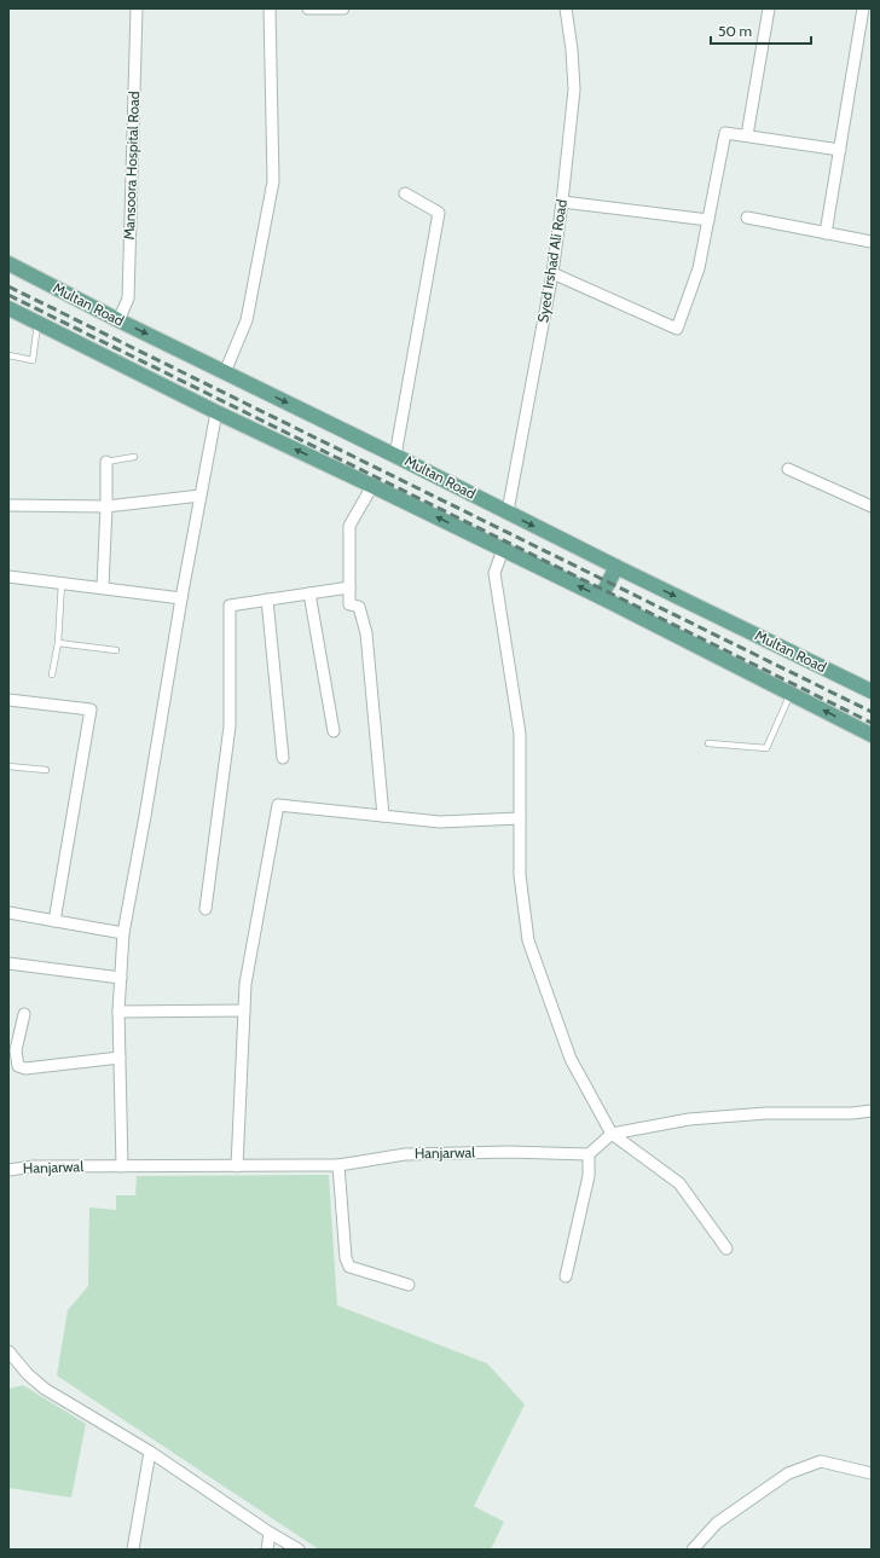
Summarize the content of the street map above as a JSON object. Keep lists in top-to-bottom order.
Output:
{
  "streets": {
    "main road": ["Multan Road"],
    "street": ["Mansoora Hospital Road", "Syed Irshad Ali Road", "Hanjarwal"]
  },
  "crossings": [
    ["Mansoora Hospital Road", "Multan Road"],
    ["Syed Irshad Ali Road", "Multan Road"]
  ],
  "scale_bar": "50 m"
}
